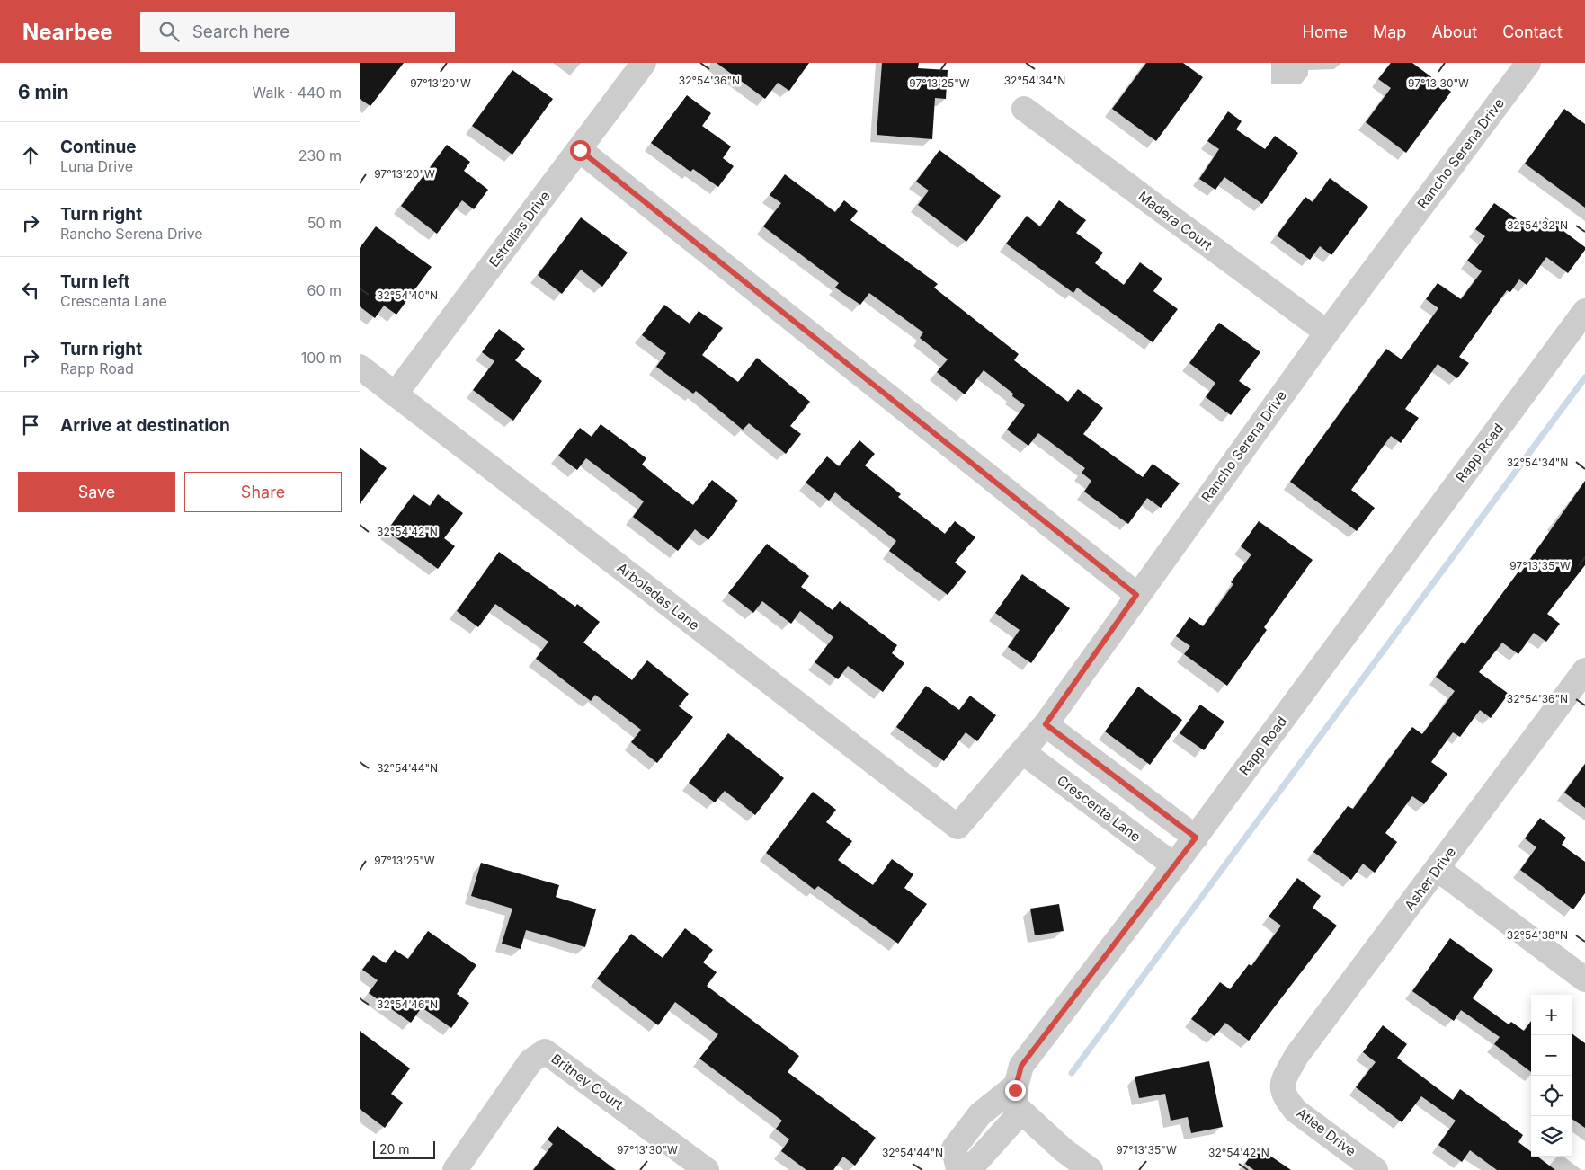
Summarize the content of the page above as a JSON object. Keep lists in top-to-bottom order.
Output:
{
  "streets": {
    "street": [
      "Rancho Serena Drive",
      "Madera Court",
      "Estrellas Drive",
      "Rapp Road",
      "Arboledas Lane",
      "Crescenta Lane",
      "Asher Drive",
      "Britney Court",
      "Atlee Drive"
    ]
  },
  "crossings": [
    ["Rancho Serena Drive", "Madera Court"],
    ["Rancho Serena Drive", "Arboledas Lane"],
    ["Rancho Serena Drive", "Crescenta Lane"],
    ["Estrellas Drive", "Arboledas Lane"],
    ["Rapp Road", "Crescenta Lane"],
    ["Asher Drive", "Atlee Drive"]
  ],
  "scale_bar": "20 m",
  "page": {
    "header": "Nearbee",
    "search": "Search here",
    "nav": [
      "Home",
      "Map",
      "About",
      "Contact"
    ],
    "heading": ["6 min", "Walk · 440 m"],
    "list": [
      ["Continue", "Luna Drive", "230 m"],
      ["Turn right", "Rancho Serena Drive", "50 m"],
      ["Turn left", "Crescenta Lane", "60 m"],
      ["Turn right", "Rapp Road", "100 m"],
      "Arrive at destination"
    ],
    "buttons": ["Save", "Share"],
    "map_buttons": ["+", "−"],
    "scale": "20 m"
  },
  "coordinates": [
    "32°54'36\"N",
    "32°54'34\"N",
    "97°13'20\"W",
    "97°13'25\"W",
    "97°13'30\"W",
    "32°54'32\"N",
    "32°54'40\"N",
    "32°54'42\"N",
    "97°13'35\"W",
    "32°54'44\"N",
    "32°54'38\"N",
    "32°54'46\"N"
  ]
}
